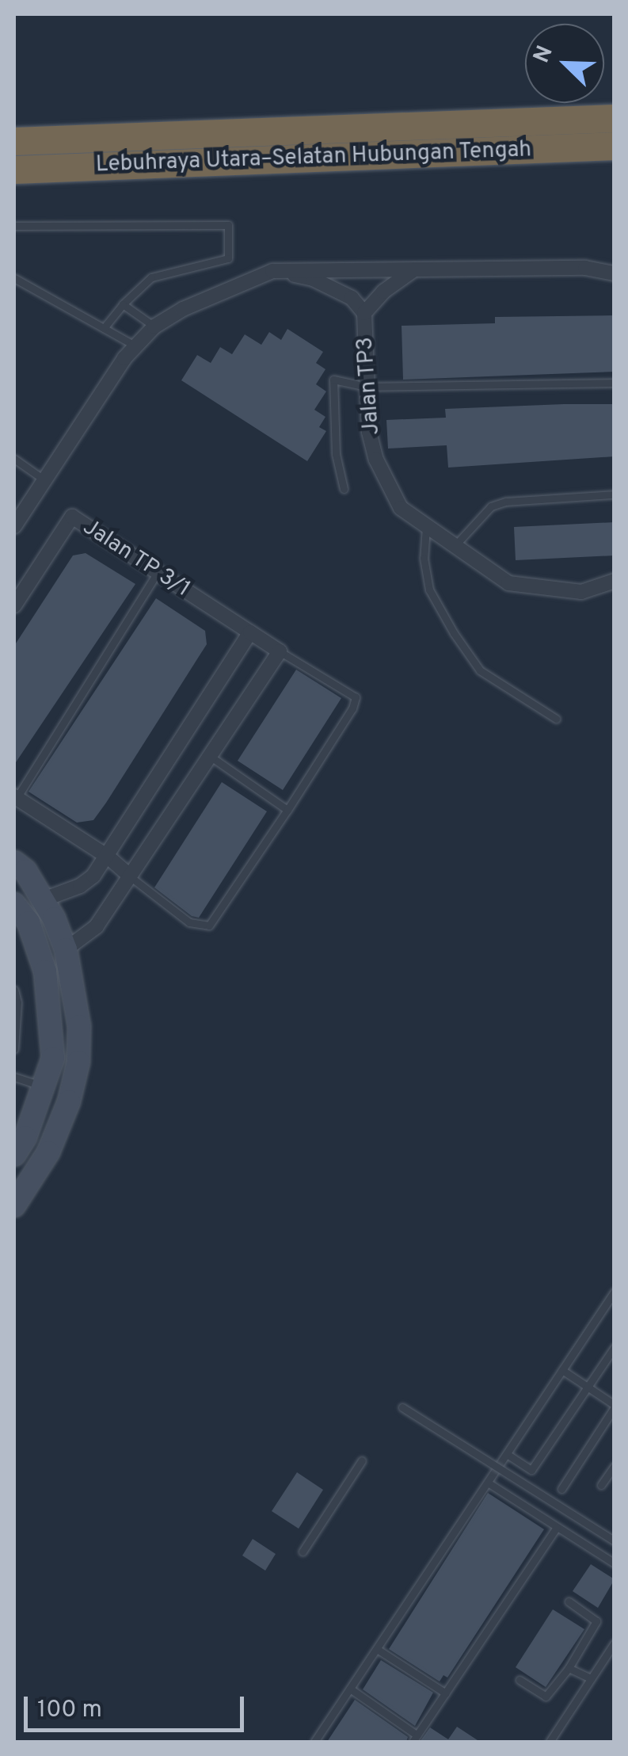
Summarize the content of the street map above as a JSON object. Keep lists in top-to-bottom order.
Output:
{
  "streets": {
    "highway": ["Lebuhraya Utara–Selatan Hubungan Tengah"],
    "street": ["Jalan TP3", "Jalan TP 3/1"]
  },
  "scale_bar": "100 m",
  "north": "top left"
}
